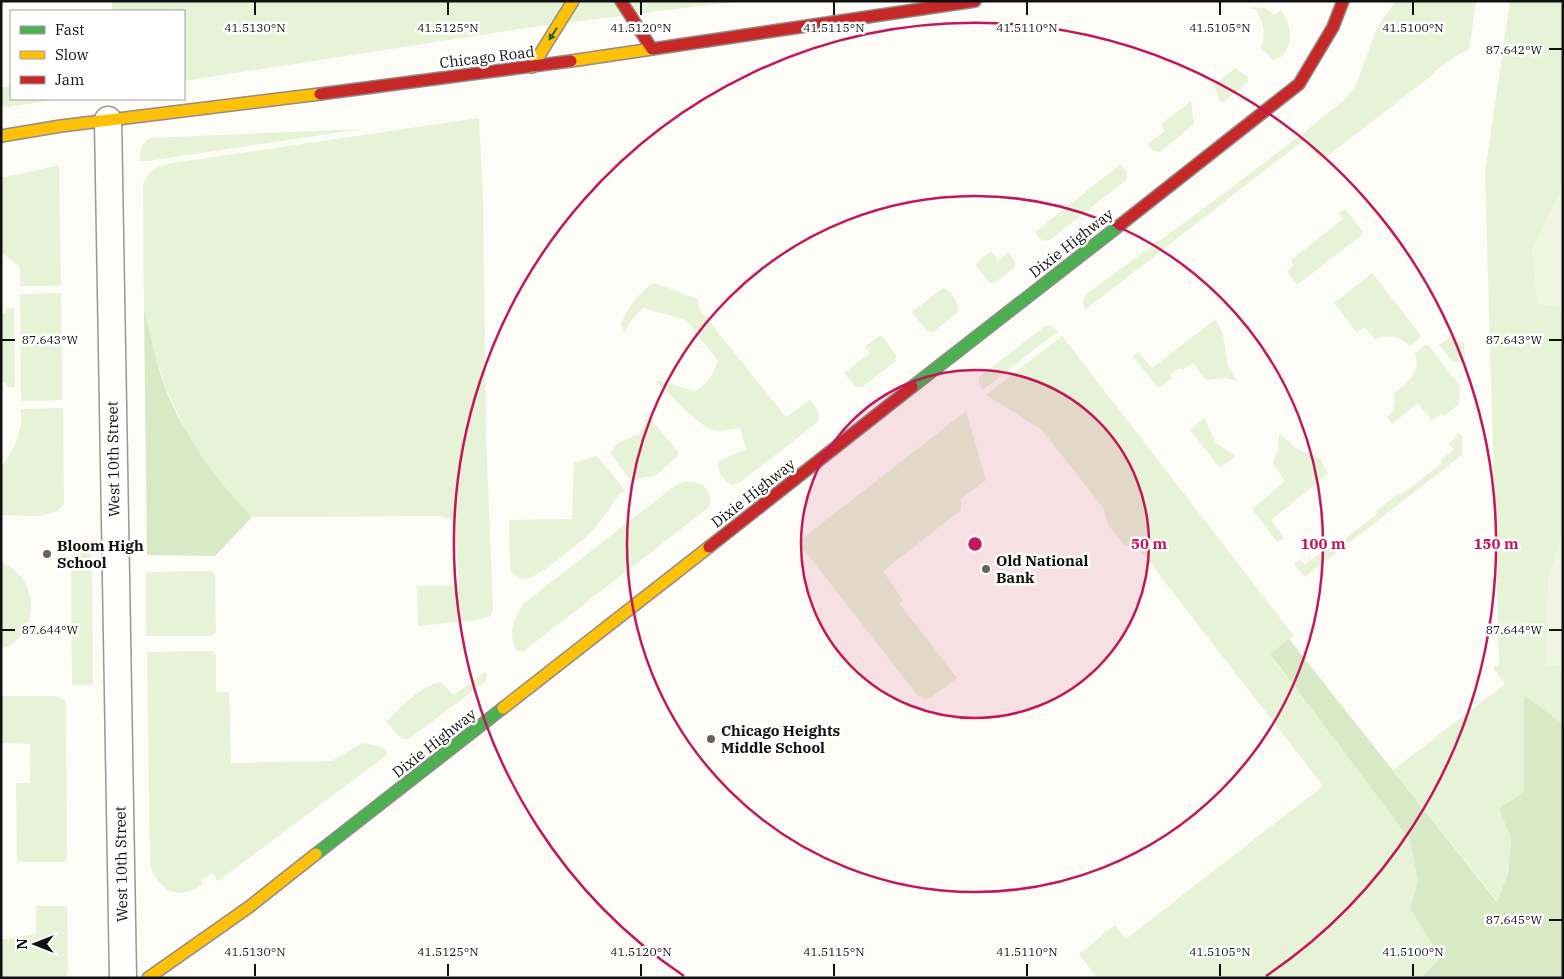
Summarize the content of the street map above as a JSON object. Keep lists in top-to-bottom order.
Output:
{
  "streets": {
    "main road": ["Chicago Road", "Dixie Highway"],
    "street": ["West 10th Street"]
  },
  "crossings": [
    ["Chicago Road", "West 10th Street"]
  ],
  "places": ["Bloom High School", "Old National Bank", "Chicago Heights Middle School"],
  "legend": ["Fast", "Slow", "Jam"],
  "north": "left",
  "coordinates": [
    "41.5130°N",
    "41.5125°N",
    "41.5120°N",
    "41.5115°N",
    "41.5110°N",
    "41.5105°N",
    "41.5100°N",
    "87.642°W",
    "87.643°W",
    "87.644°W",
    "87.645°W"
  ],
  "rings": ["50 m", "100 m", "150 m"]
}
